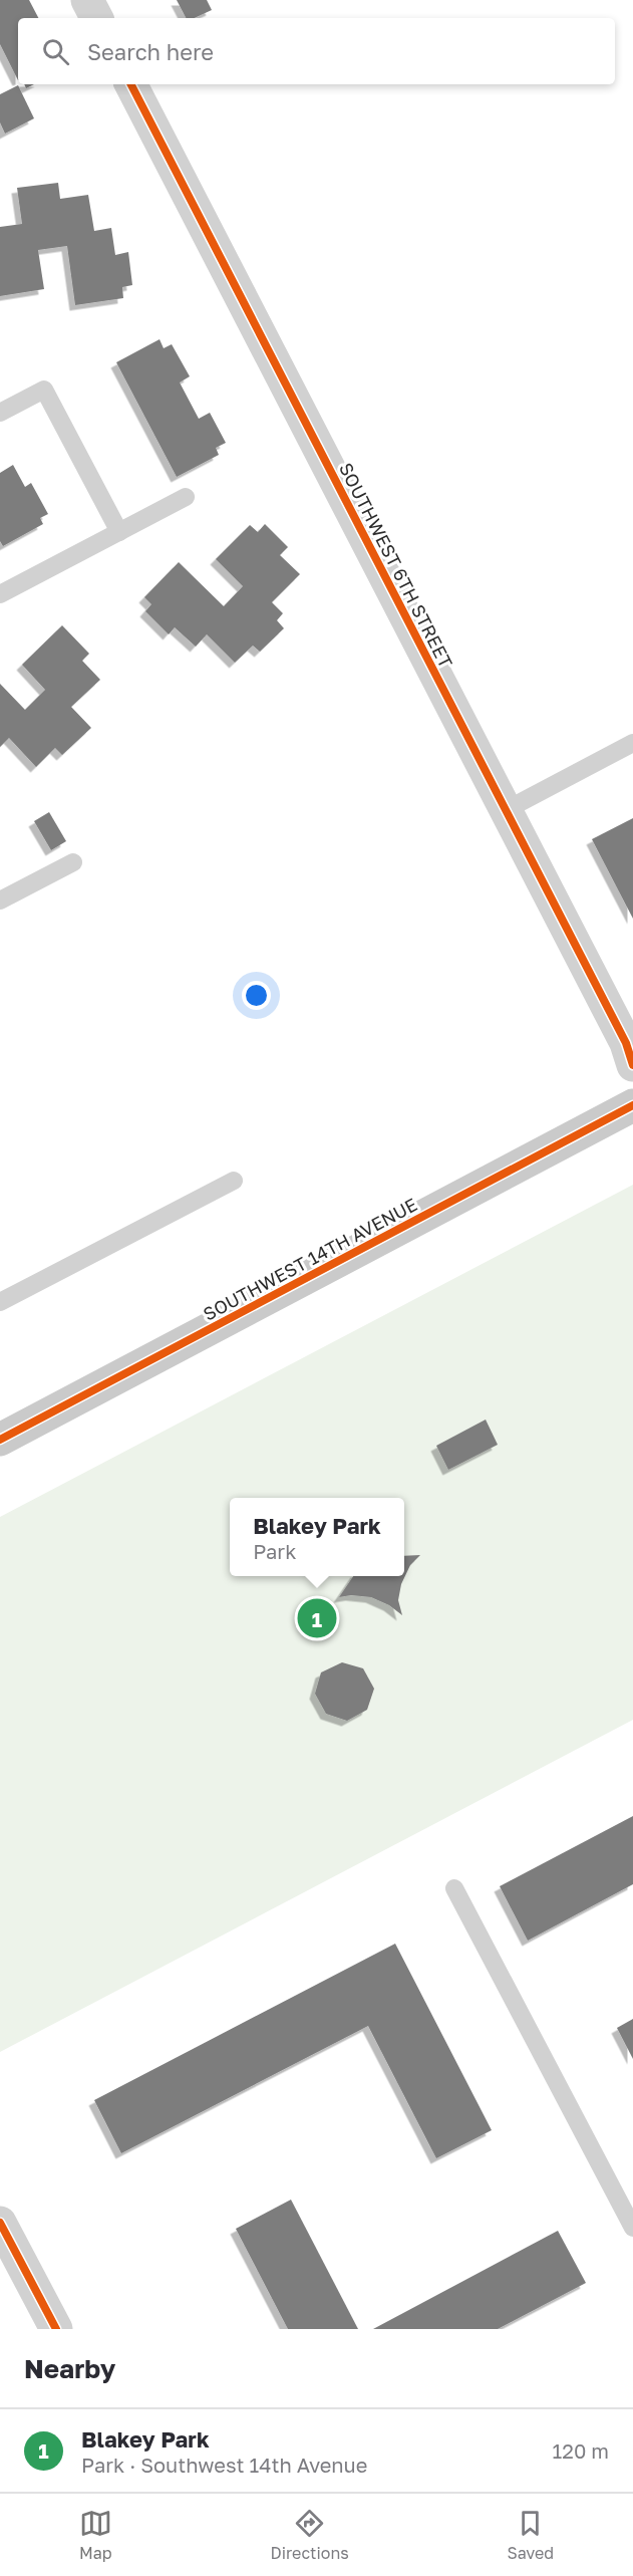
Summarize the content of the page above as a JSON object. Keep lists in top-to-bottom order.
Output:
{
  "streets": {
    "street": ["SOUTHWEST 6TH STREET", "SOUTHWEST 14TH AVENUE"]
  },
  "page": {
    "search": "Search here",
    "popup": ["Blakey Park", "Park"],
    "pins": "1",
    "heading": "Nearby",
    "list": [
      {
        "mark": "1",
        "name": "Blakey Park",
        "note": "Park · Southwest 14th Avenue",
        "value": "120 m"
      }
    ],
    "nav": ["Map", "Directions", "Saved"]
  }
}
